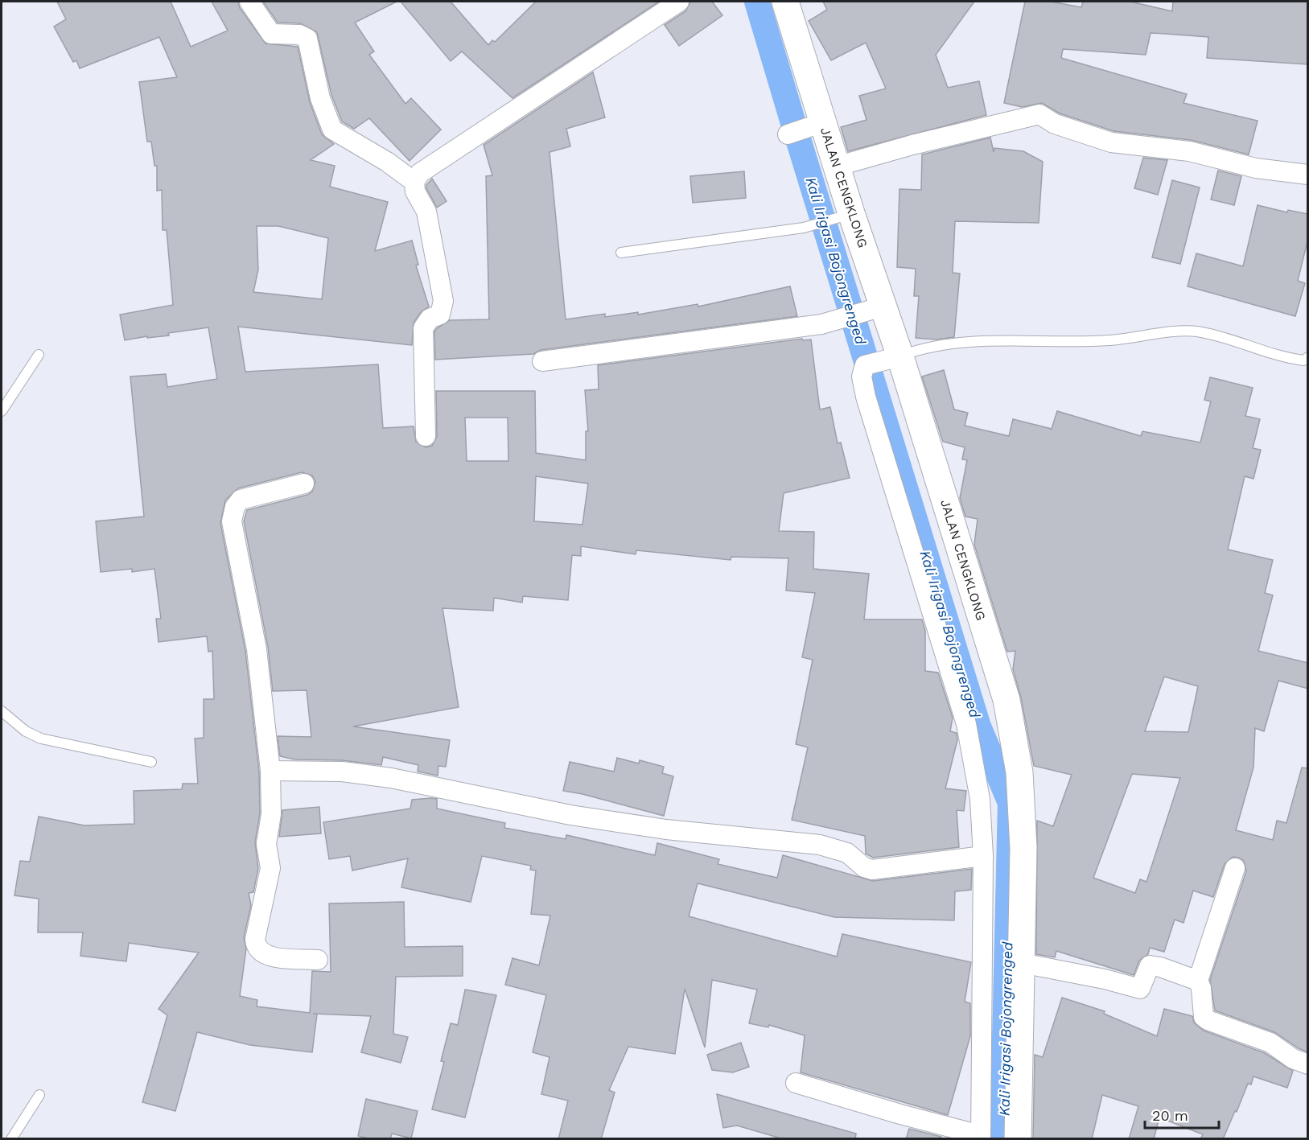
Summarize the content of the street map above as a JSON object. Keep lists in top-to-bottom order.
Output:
{
  "streets": {
    "main road": ["JALAN CENGKLONG"]
  },
  "water": ["Kali Irigasi Bojongrenged"],
  "scale_bar": "20 m"
}
